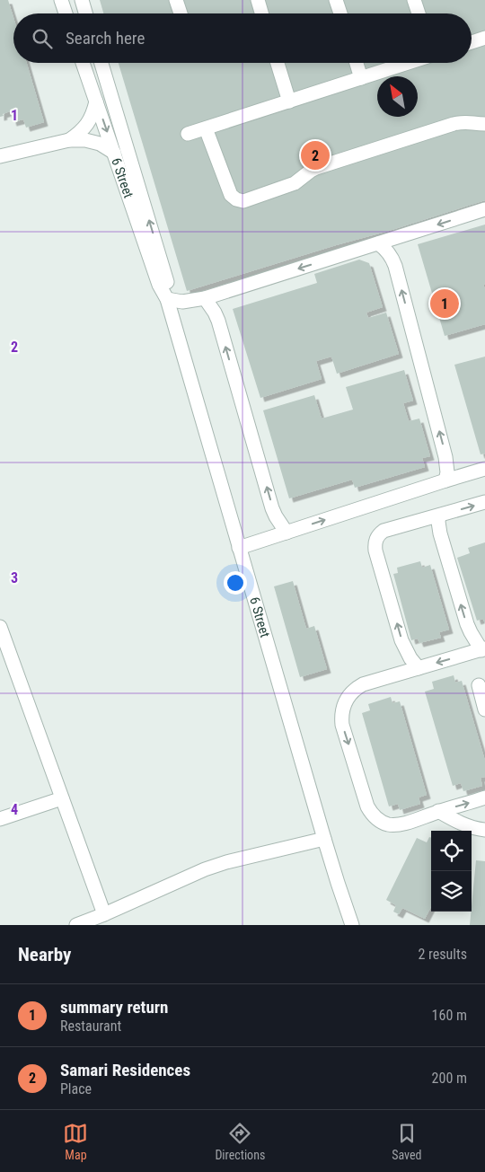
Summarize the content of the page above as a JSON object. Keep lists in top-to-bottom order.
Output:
{
  "streets": {
    "street": ["6 Street"]
  },
  "north": "top left",
  "page": {
    "search": "Search here",
    "pins": ["2", "1"],
    "heading": ["Nearby", "2 results"],
    "list": [
      {
        "mark": "1",
        "name": "summary return",
        "note": "Restaurant",
        "value": "160 m"
      },
      {
        "mark": "2",
        "name": "Samari Residences",
        "note": "Place",
        "value": "200 m"
      }
    ],
    "nav": ["Map", "Directions", "Saved"]
  },
  "grid": {
    "rows": [
      "1",
      "2",
      "3",
      "4"
    ]
  }
}
